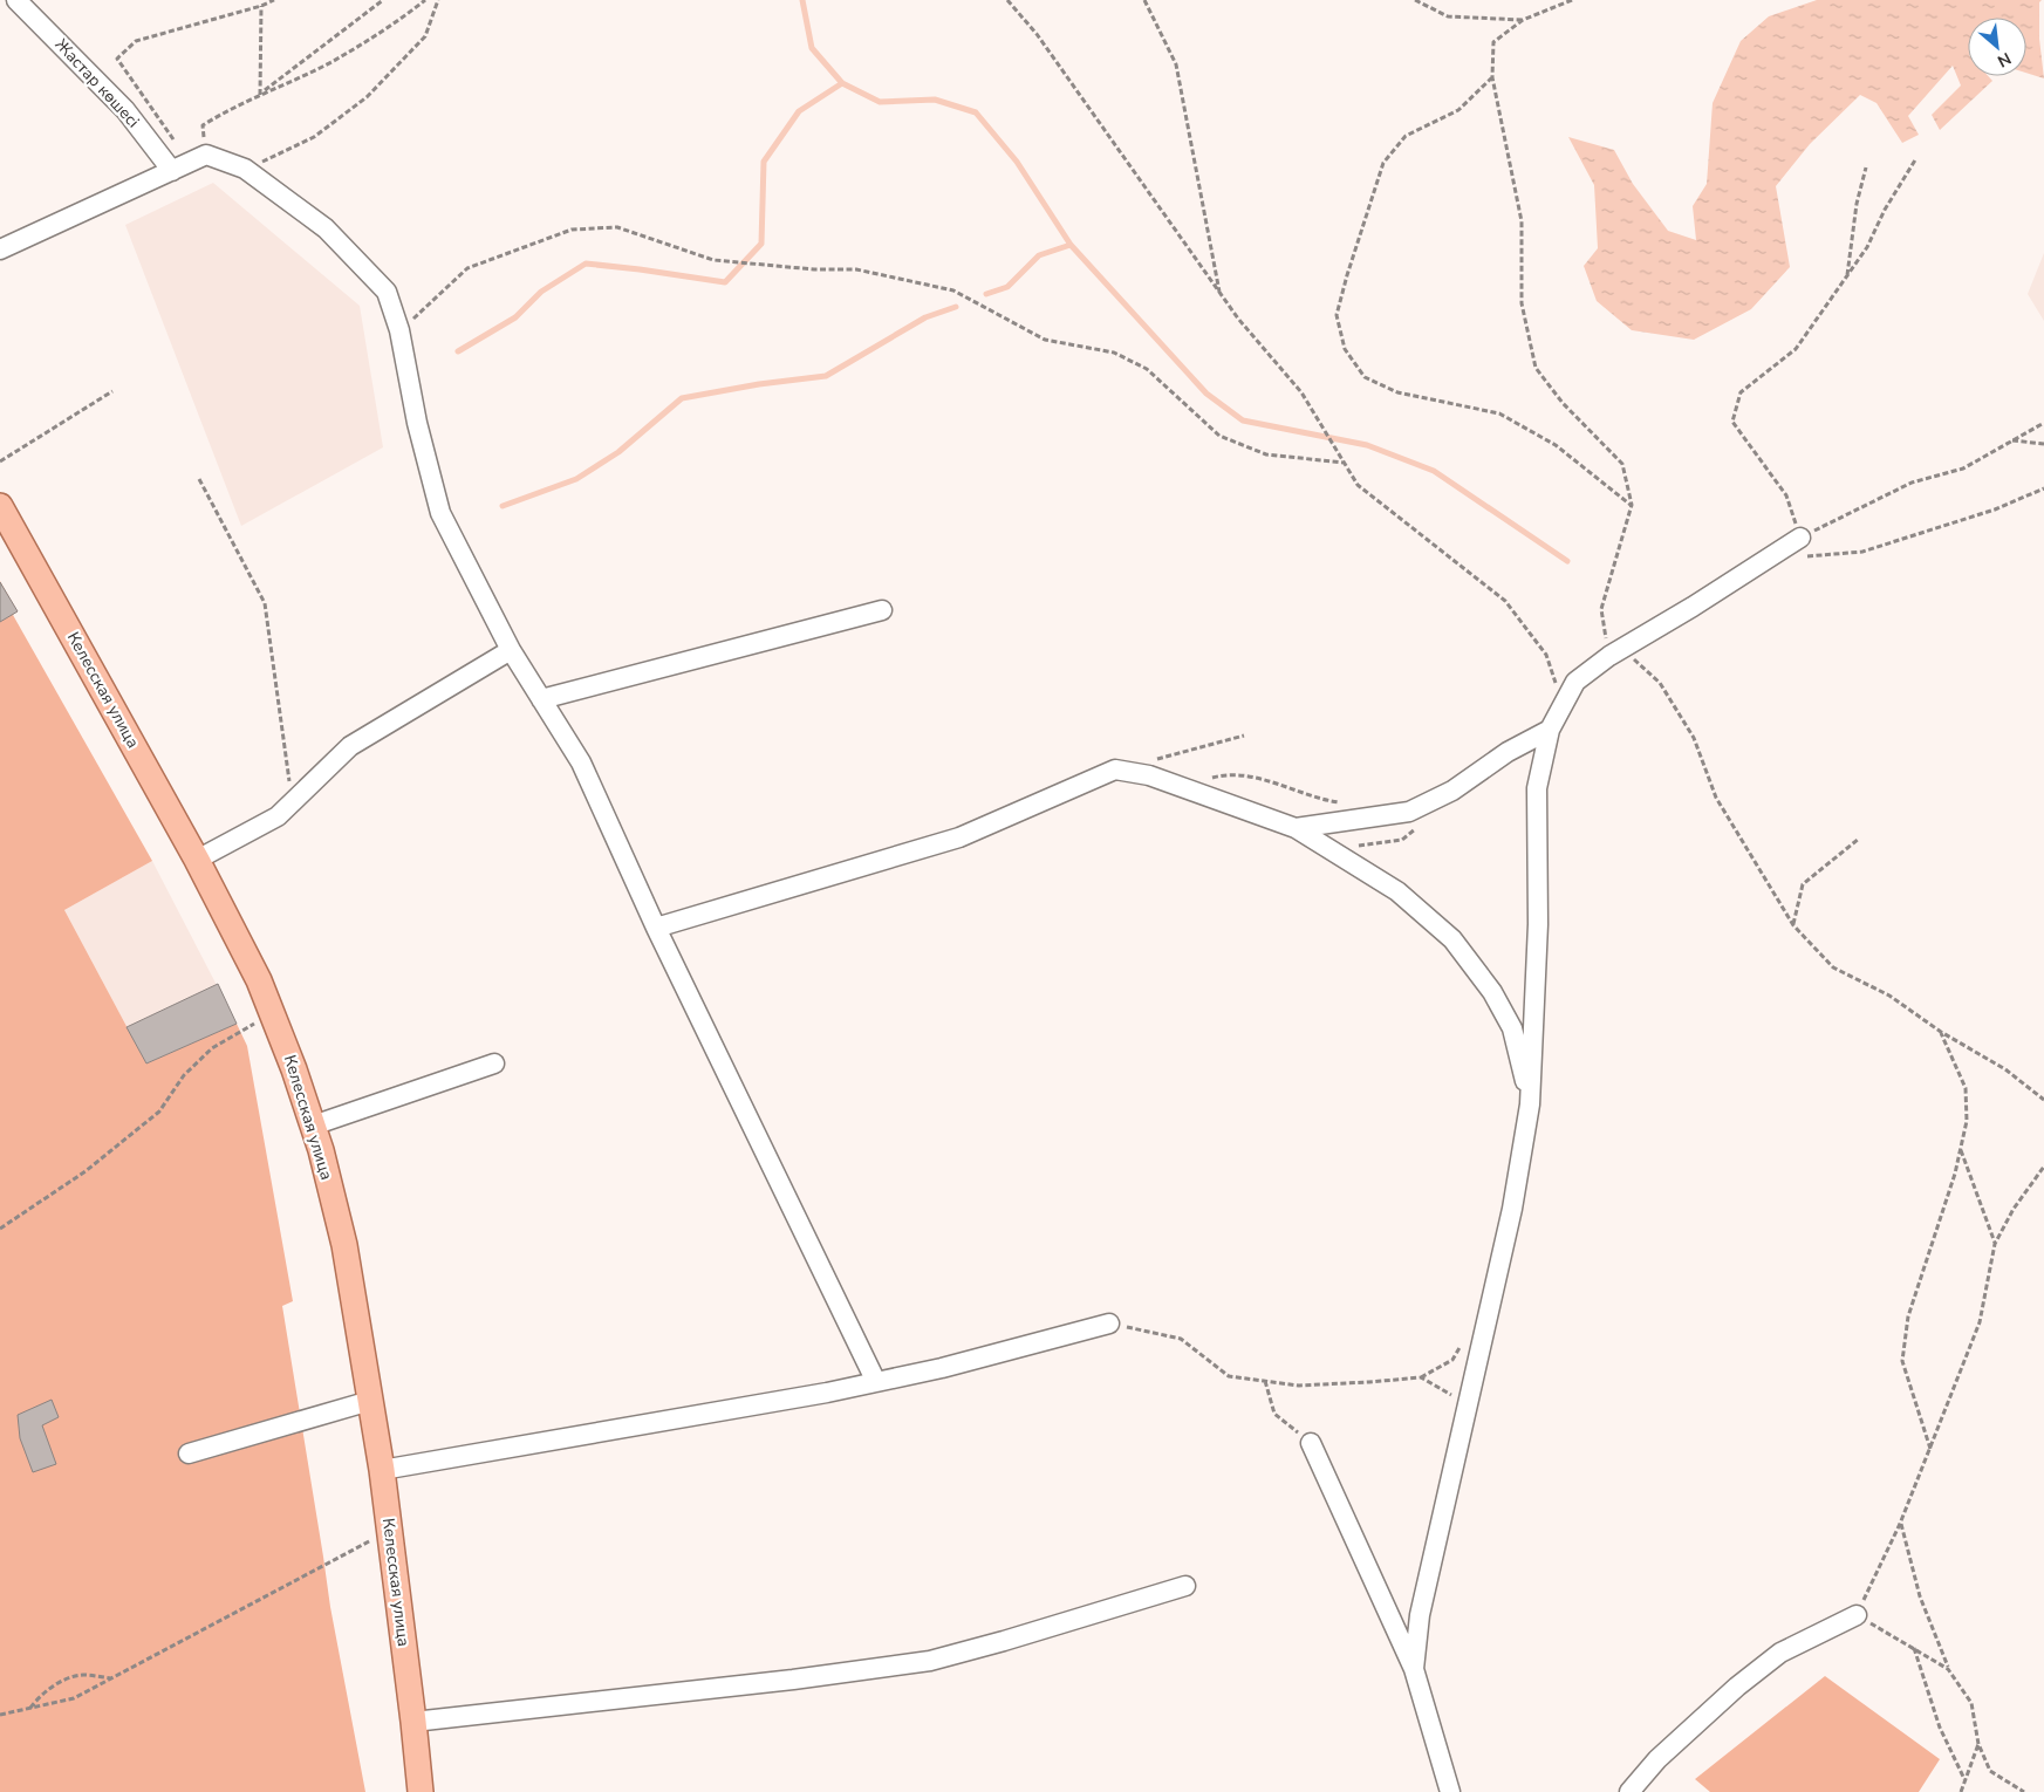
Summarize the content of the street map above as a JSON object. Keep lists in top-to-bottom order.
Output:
{
  "streets": {
    "main road": ["Келесская улица"],
    "street": ["Жастар көшесі"]
  },
  "north": "bottom right"
}
